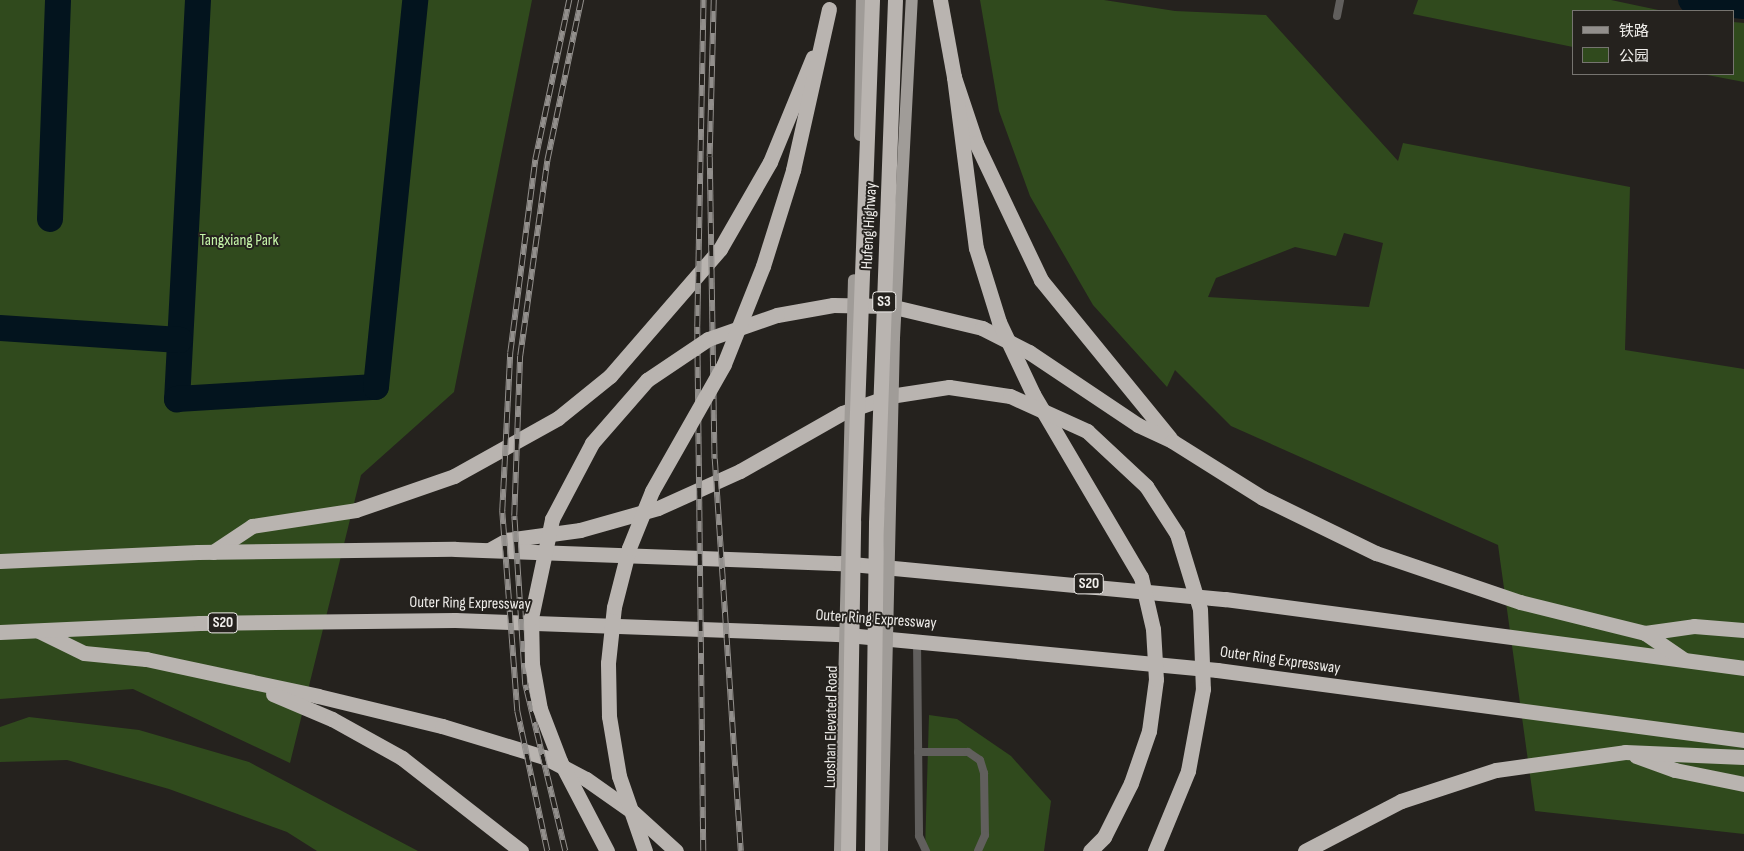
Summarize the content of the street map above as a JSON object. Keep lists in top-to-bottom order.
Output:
{
  "streets": {
    "highway": [
      "Hufeng Highway",
      "S3",
      "S20",
      "Outer Ring Expressway",
      "Luoshan Elevated Road"
    ]
  },
  "crossings": [
    ["Hufeng Highway", "Luoshan Elevated Road"]
  ],
  "parks": ["Tangxiang Park"],
  "legend": ["铁路", "公园"]
}
